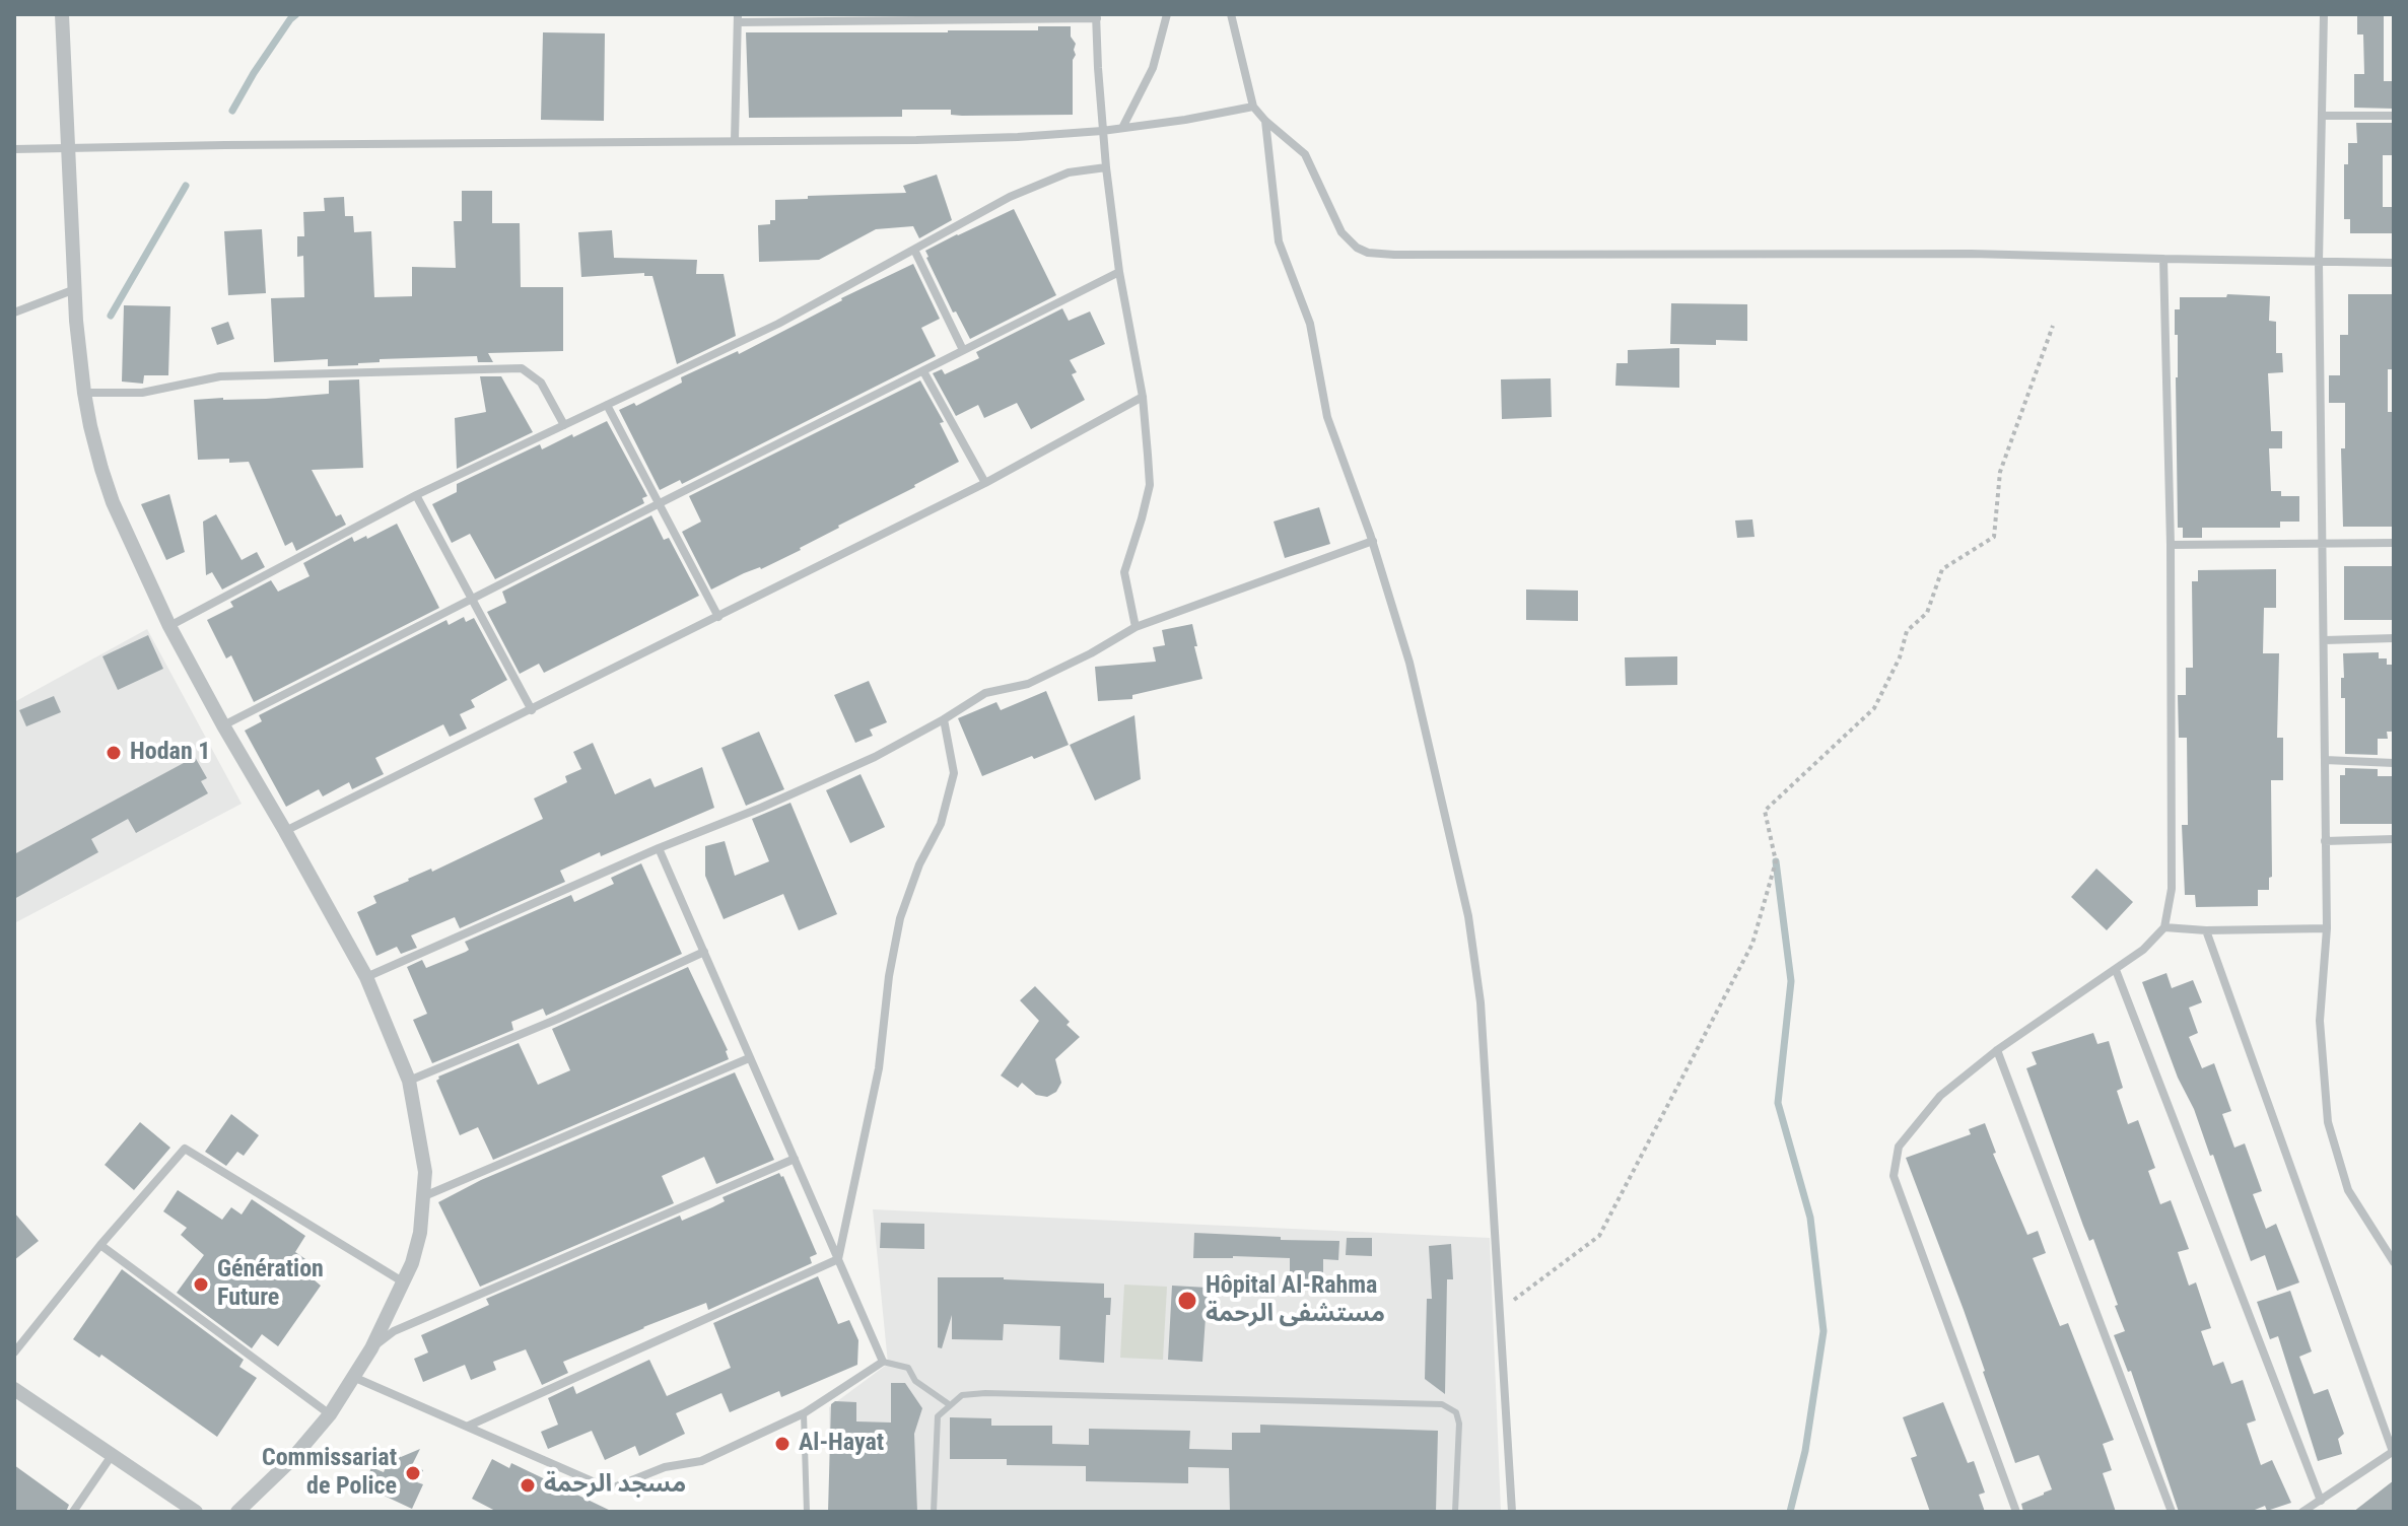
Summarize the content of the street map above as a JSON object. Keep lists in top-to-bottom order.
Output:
{
  "places": [
    "Hodan 1",
    "Génération Future",
    "Hôpital Al-Rahma مستشفى الرحمة",
    "Al-Hayat",
    "Commissariat de Police",
    "مسجد الرحمة"
  ]
}
